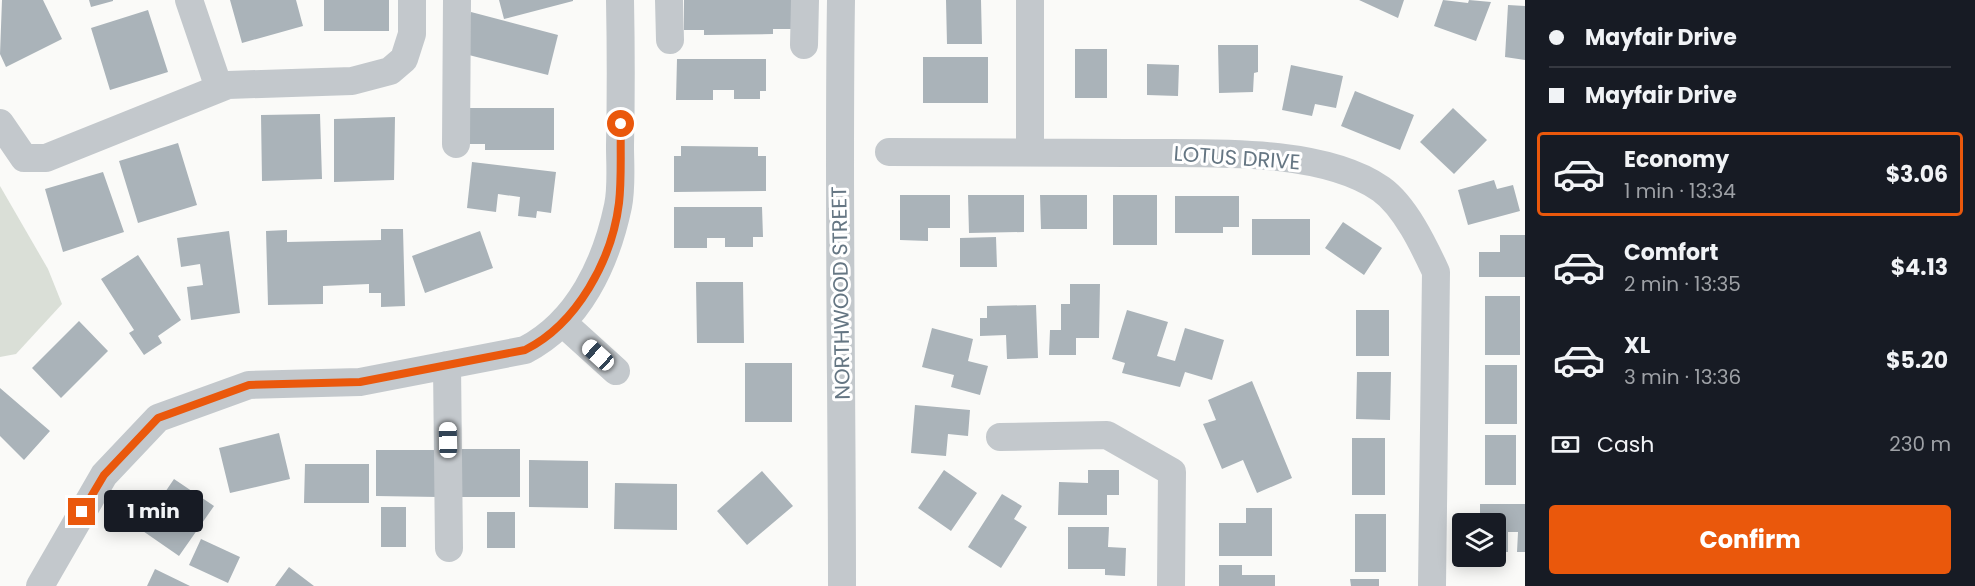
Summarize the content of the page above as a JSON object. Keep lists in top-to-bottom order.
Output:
{
  "streets": {
    "street": ["LOTUS DRIVE", "NORTHWOOD STREET"]
  },
  "page": {
    "banner": ["Mayfair Drive", "Mayfair Drive"],
    "list": [
      {
        "name": "Economy",
        "note": "1 min · 13:34",
        "value": "$3.06"
      },
      {
        "name": "Comfort",
        "note": "2 min · 13:35",
        "value": "$4.13"
      },
      {
        "name": "XL",
        "note": "3 min · 13:36",
        "value": "$5.20"
      }
    ],
    "pay": ["Cash", "230 m"],
    "bubble": "1 min",
    "buttons": "Confirm"
  }
}
